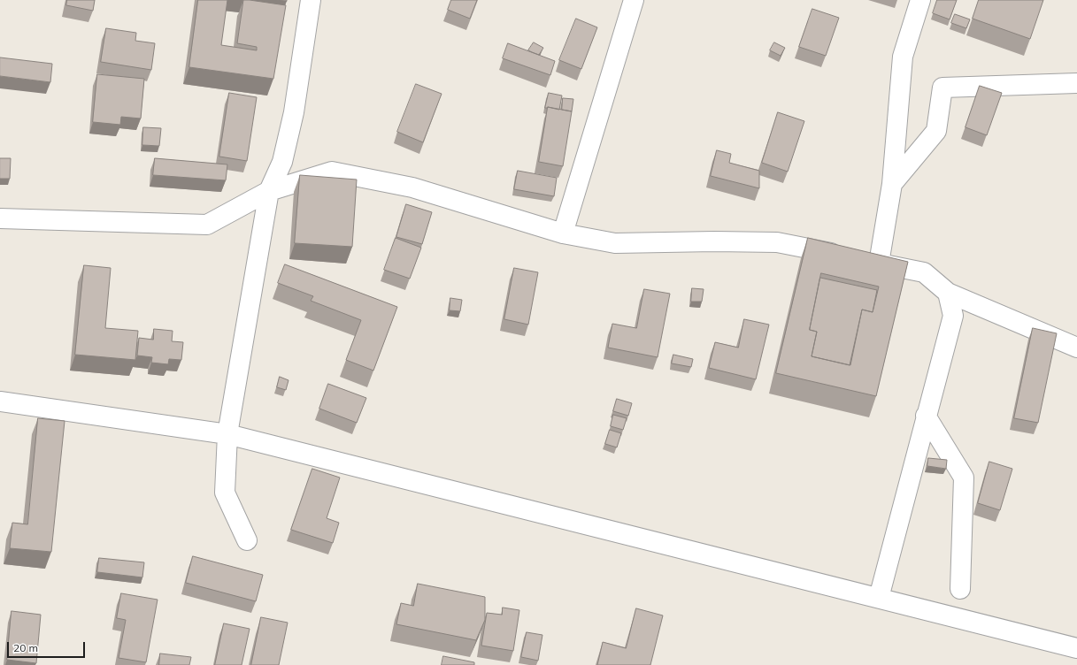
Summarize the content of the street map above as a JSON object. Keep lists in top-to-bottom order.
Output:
{
  "scale_bar": "20 m"
}
